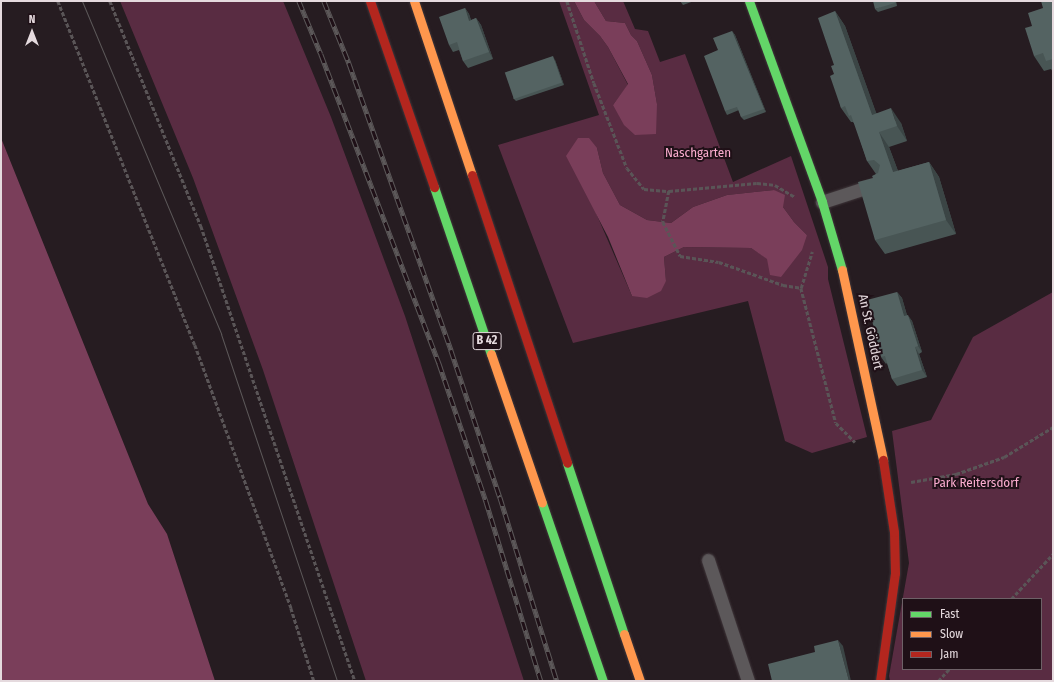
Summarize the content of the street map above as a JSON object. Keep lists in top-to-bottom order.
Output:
{
  "streets": {
    "main road": ["An St. Göddert", "B 42"]
  },
  "parks": ["Naschgarten", "Park Reitersdorf"],
  "legend": ["Fast", "Slow", "Jam"],
  "north": "top"
}
